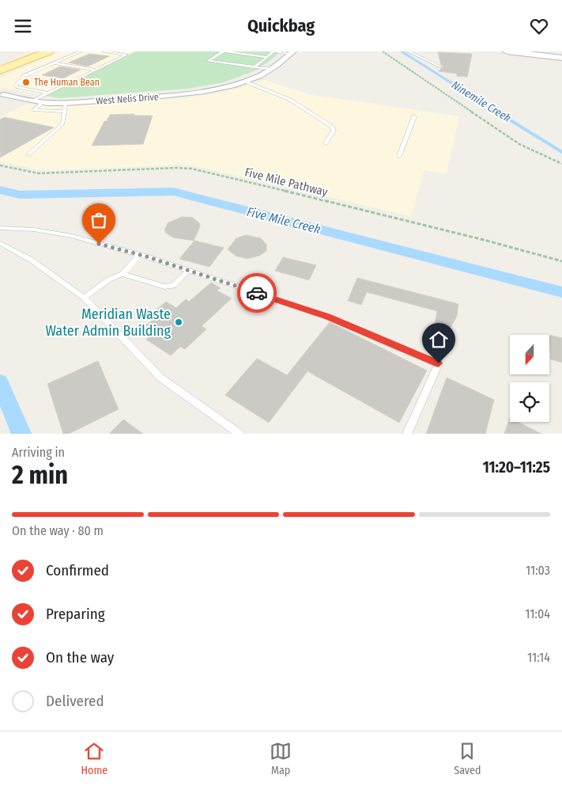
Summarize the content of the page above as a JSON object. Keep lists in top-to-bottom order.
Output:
{
  "streets": {
    "street": ["West Nelis Drive"],
    "path": ["Five Mile Pathway"]
  },
  "water": ["Ninemile Creek", "Five Mile Creek"],
  "places": ["The Human Bean", "Meridian Waste Water Admin Building"],
  "north": "bottom",
  "page": {
    "header": "Quickbag",
    "heading": ["2 min", "Arriving in", "11:20–11:25"],
    "bar": "On the way · 80 m",
    "list": [
      ["Confirmed", "11:03"],
      ["Preparing", "11:04"],
      ["On the way", "11:14"],
      "Delivered"
    ],
    "tabs": ["Home", "Map", "Saved"]
  }
}
